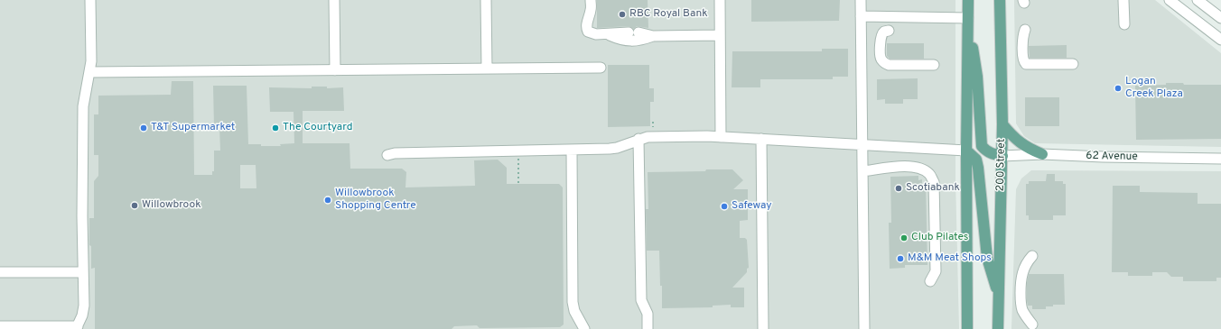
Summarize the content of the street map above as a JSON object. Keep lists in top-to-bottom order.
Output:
{
  "streets": {
    "main road": ["200 Street"],
    "street": ["62 Avenue"]
  },
  "crossings": [
    ["62 Avenue", "200 Street"]
  ],
  "places": [
    "RBC Royal Bank",
    "Logan Creek Plaza",
    "T&T Supermarket",
    "The Courtyard",
    "Scotiabank",
    "Willowbrook Shopping Centre",
    "Willowbrook",
    "Safeway",
    "Club Pilates",
    "M&M Meat Shops"
  ]
}
